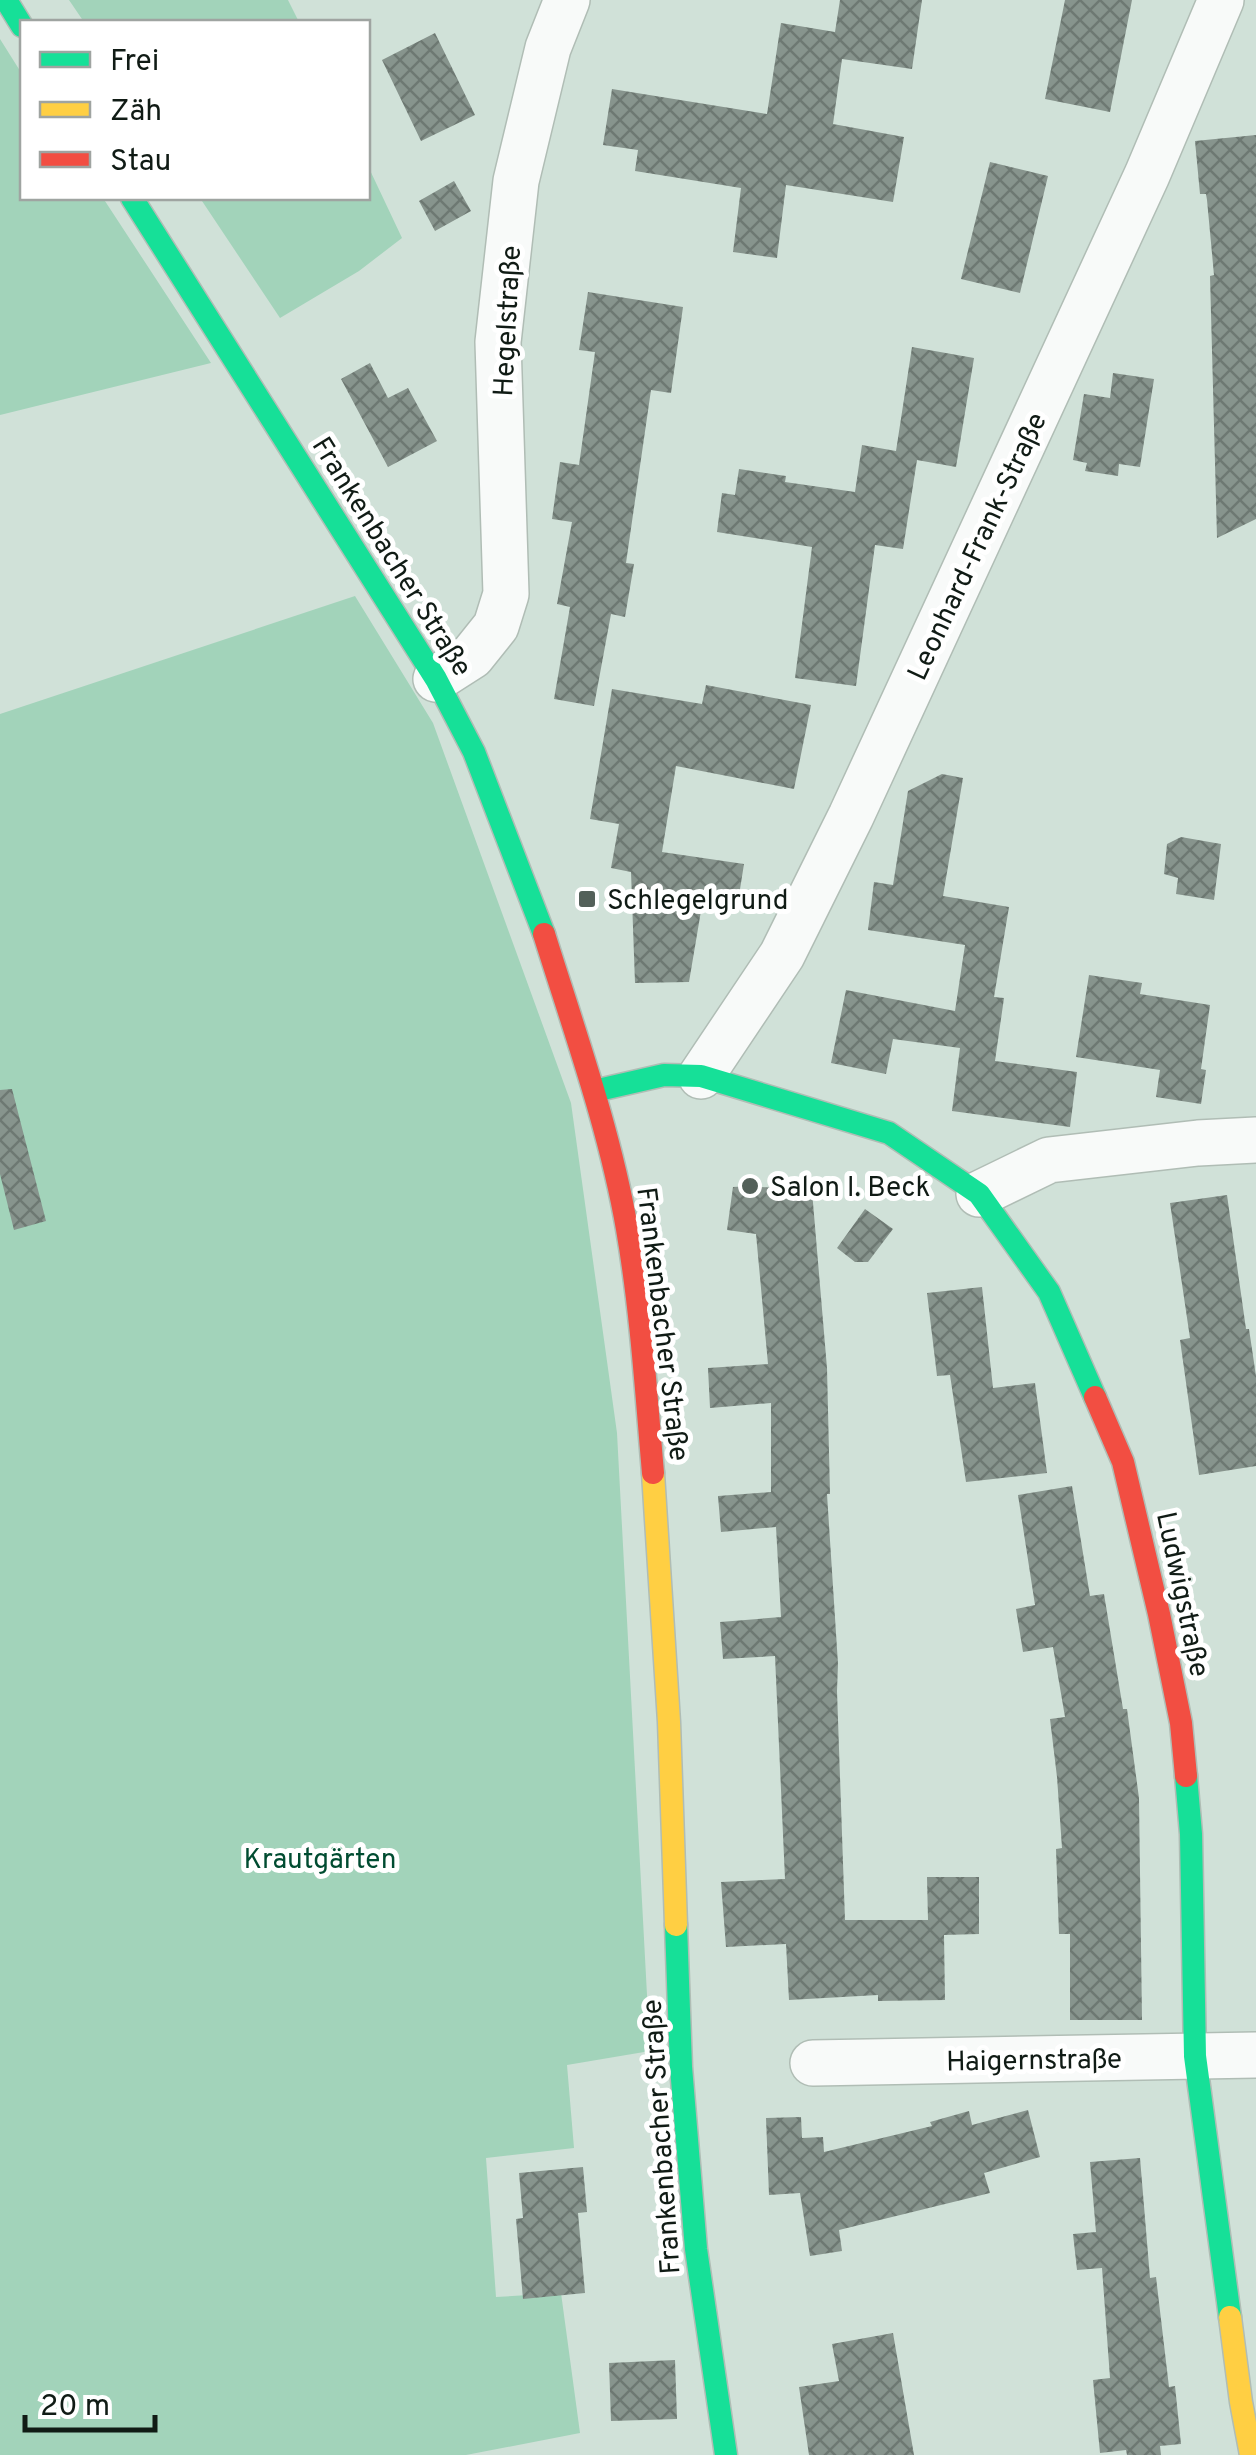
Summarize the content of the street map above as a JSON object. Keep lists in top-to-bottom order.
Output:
{
  "streets": {
    "main road": ["Frankenbacher Straße", "Ludwigstraße"],
    "street": ["Hegelstraße", "Leonhard-Frank-Straße", "Haigernstraße"]
  },
  "crossings": [
    ["Hegelstraße", "Frankenbacher Straße"],
    ["Leonhard-Frank-Straße", "Ludwigstraße"],
    ["Frankenbacher Straße", "Ludwigstraße"],
    ["Ludwigstraße", "Haigernstraße"]
  ],
  "parks": ["Krautgärten"],
  "places": {
    "transit": ["Schlegelgrund"],
    "other": ["Salon I. Beck"]
  },
  "legend": ["Frei", "Zäh", "Stau"],
  "scale_bar": "20 m"
}
